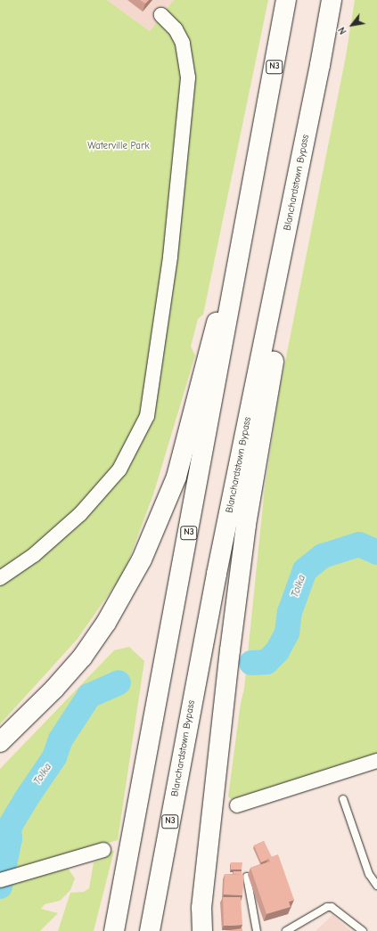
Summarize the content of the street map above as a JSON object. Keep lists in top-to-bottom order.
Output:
{
  "streets": {
    "highway": ["N3", "Blanchardstown Bypass"]
  },
  "water": ["Tolka"],
  "parks": ["Waterville Park"],
  "north": "bottom left"
}
